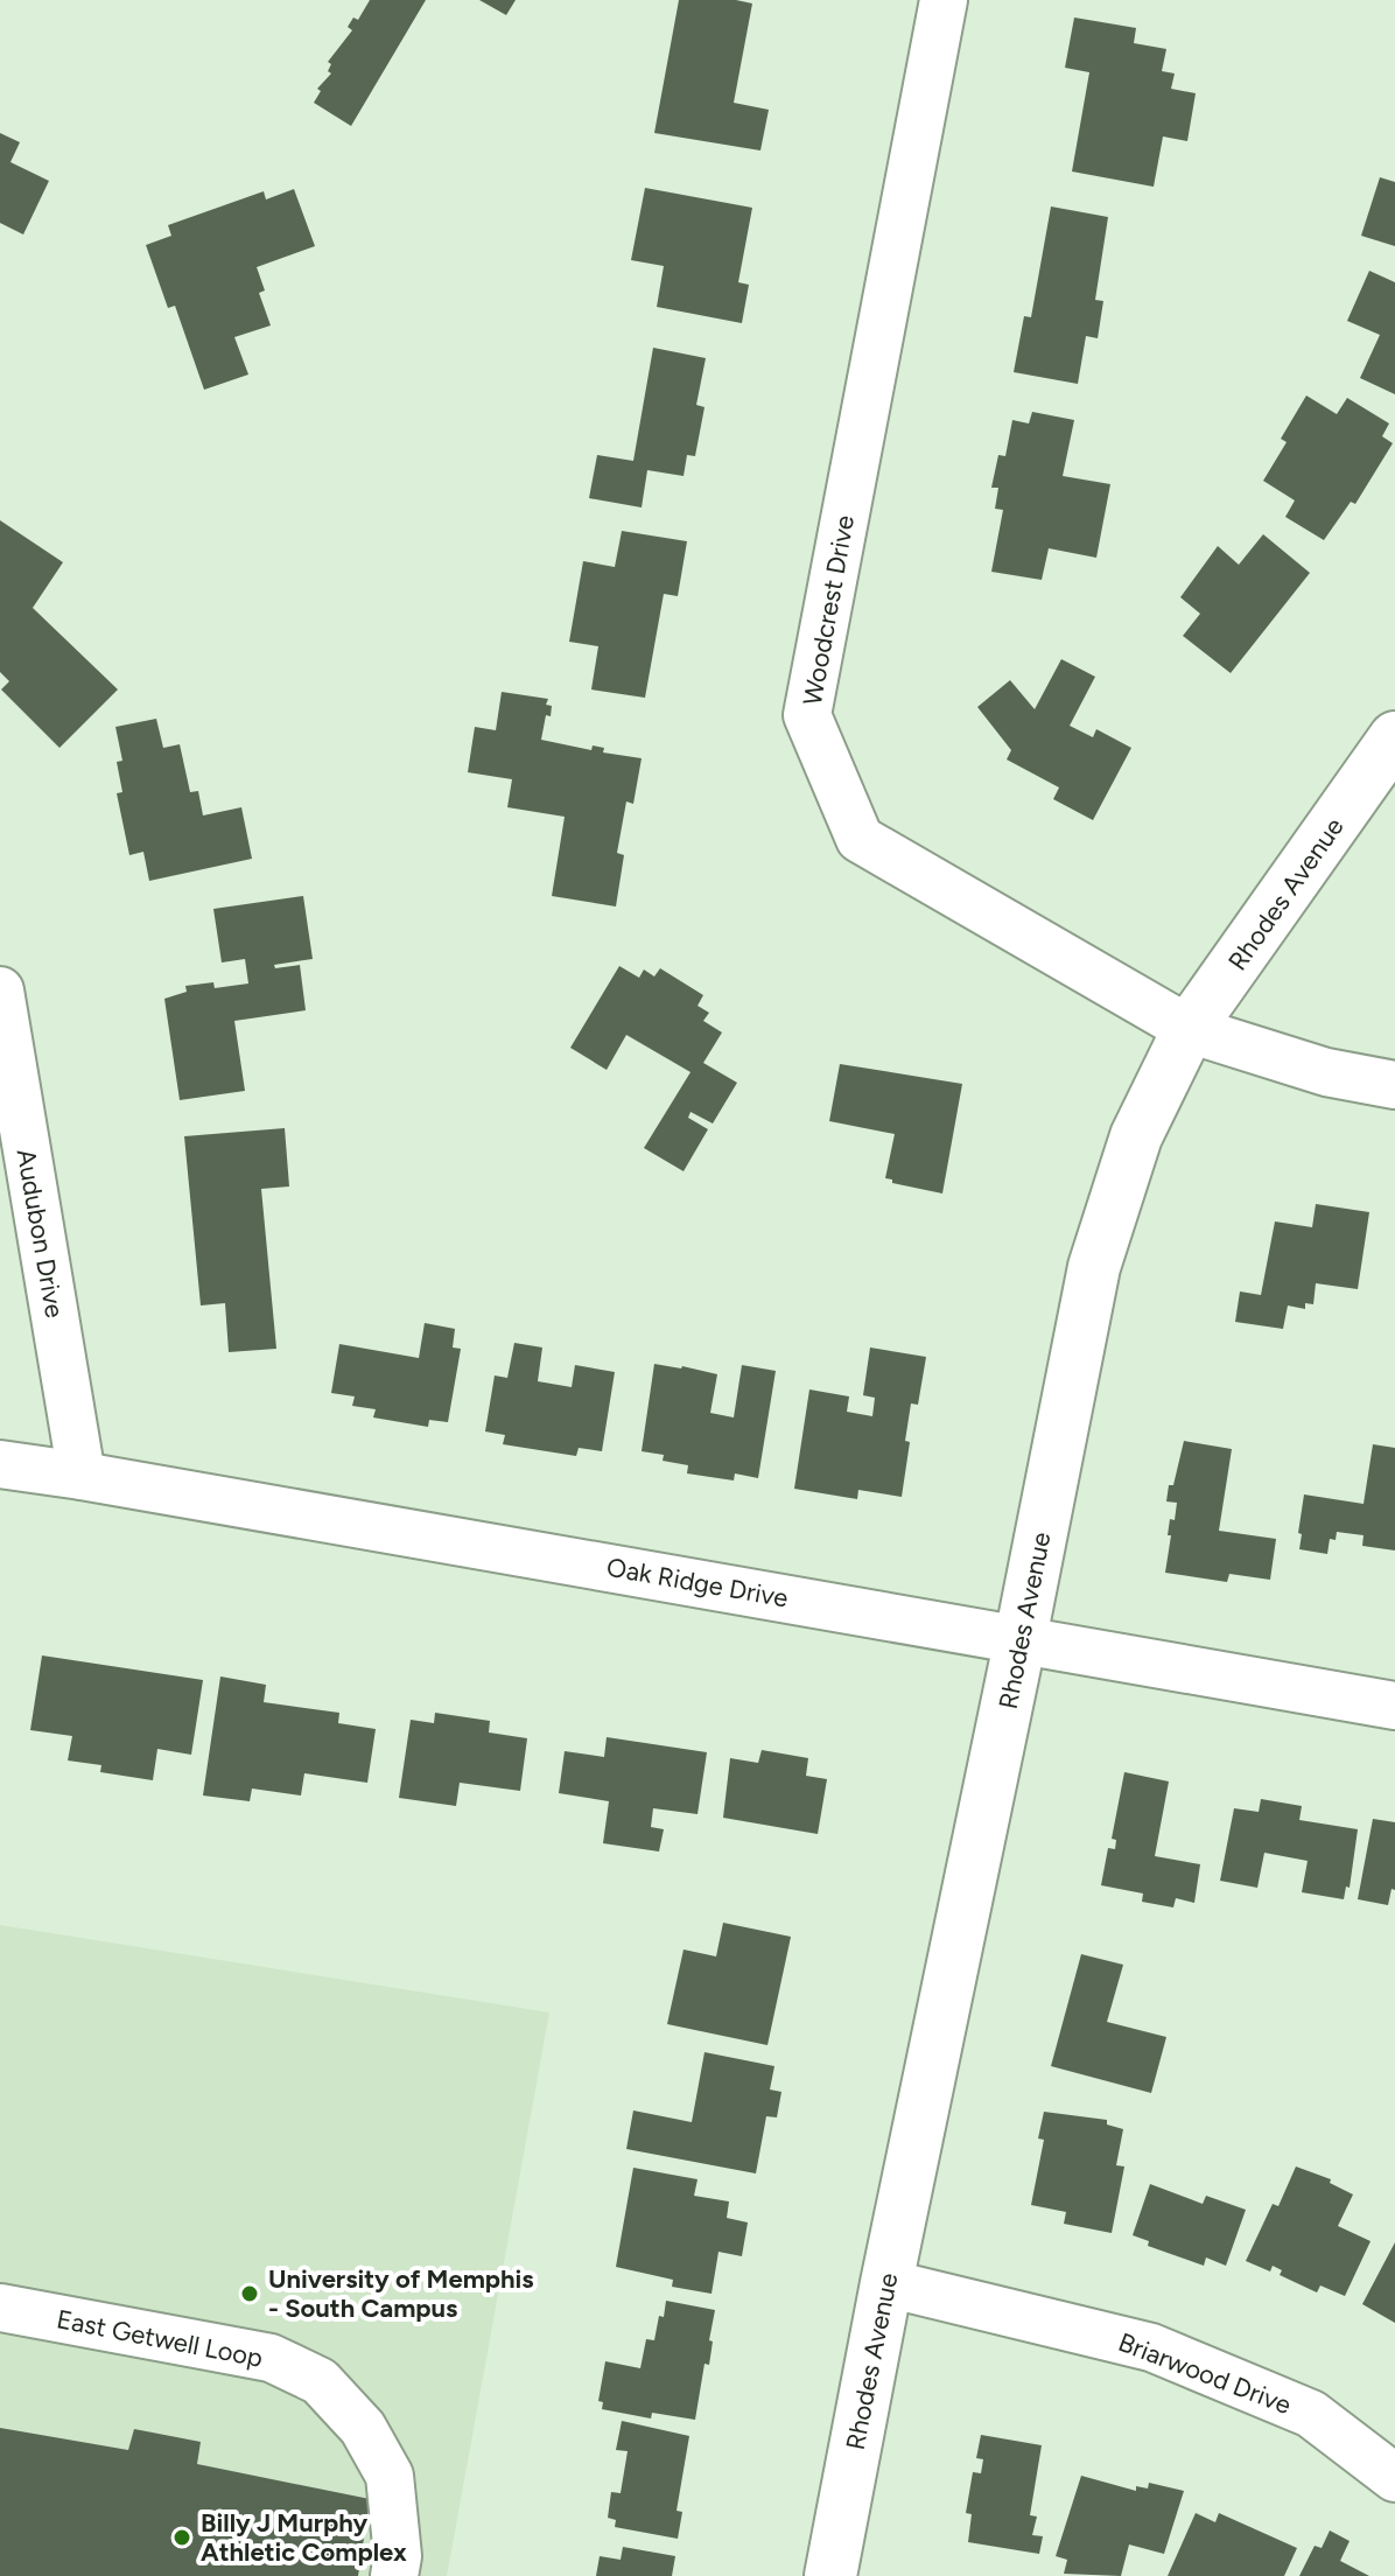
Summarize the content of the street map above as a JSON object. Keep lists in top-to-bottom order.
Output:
{
  "streets": {
    "main road": ["Rhodes Avenue"],
    "street": [
      "Woodcrest Drive",
      "Audubon Drive",
      "Oak Ridge Drive",
      "East Getwell Loop",
      "Briarwood Drive"
    ]
  },
  "crossings": [
    ["Woodcrest Drive", "Rhodes Avenue"],
    ["Rhodes Avenue", "Oak Ridge Drive"],
    ["Rhodes Avenue", "Briarwood Drive"],
    ["Audubon Drive", "Oak Ridge Drive"]
  ],
  "places": ["University of Memphis - South Campus", "Billy J Murphy Athletic Complex"]
}
